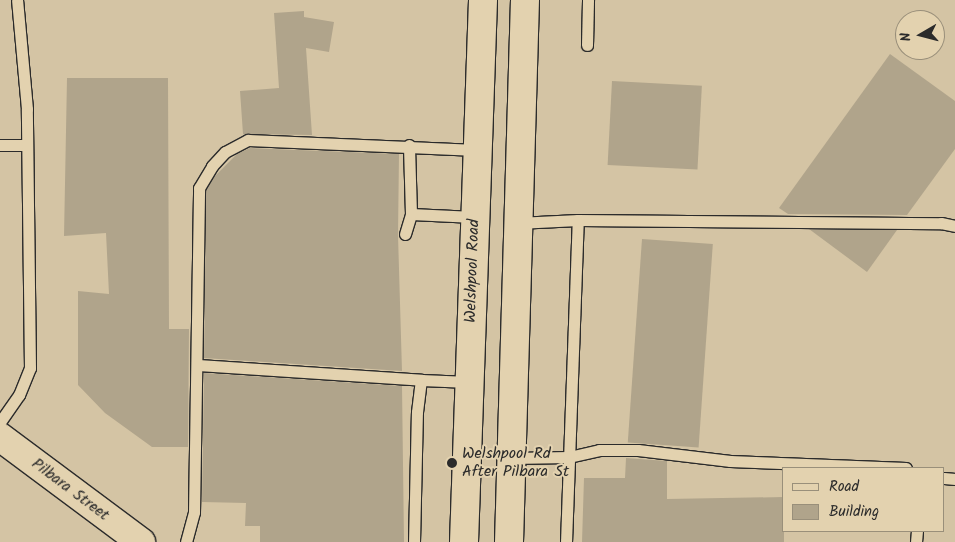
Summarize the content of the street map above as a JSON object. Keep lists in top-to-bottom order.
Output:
{
  "streets": {
    "main road": ["Welshpool Road", "Pilbara Street"]
  },
  "places": ["Welshpool Rd After Pilbara St"],
  "legend": ["Road", "Building"],
  "north": "left"
}
